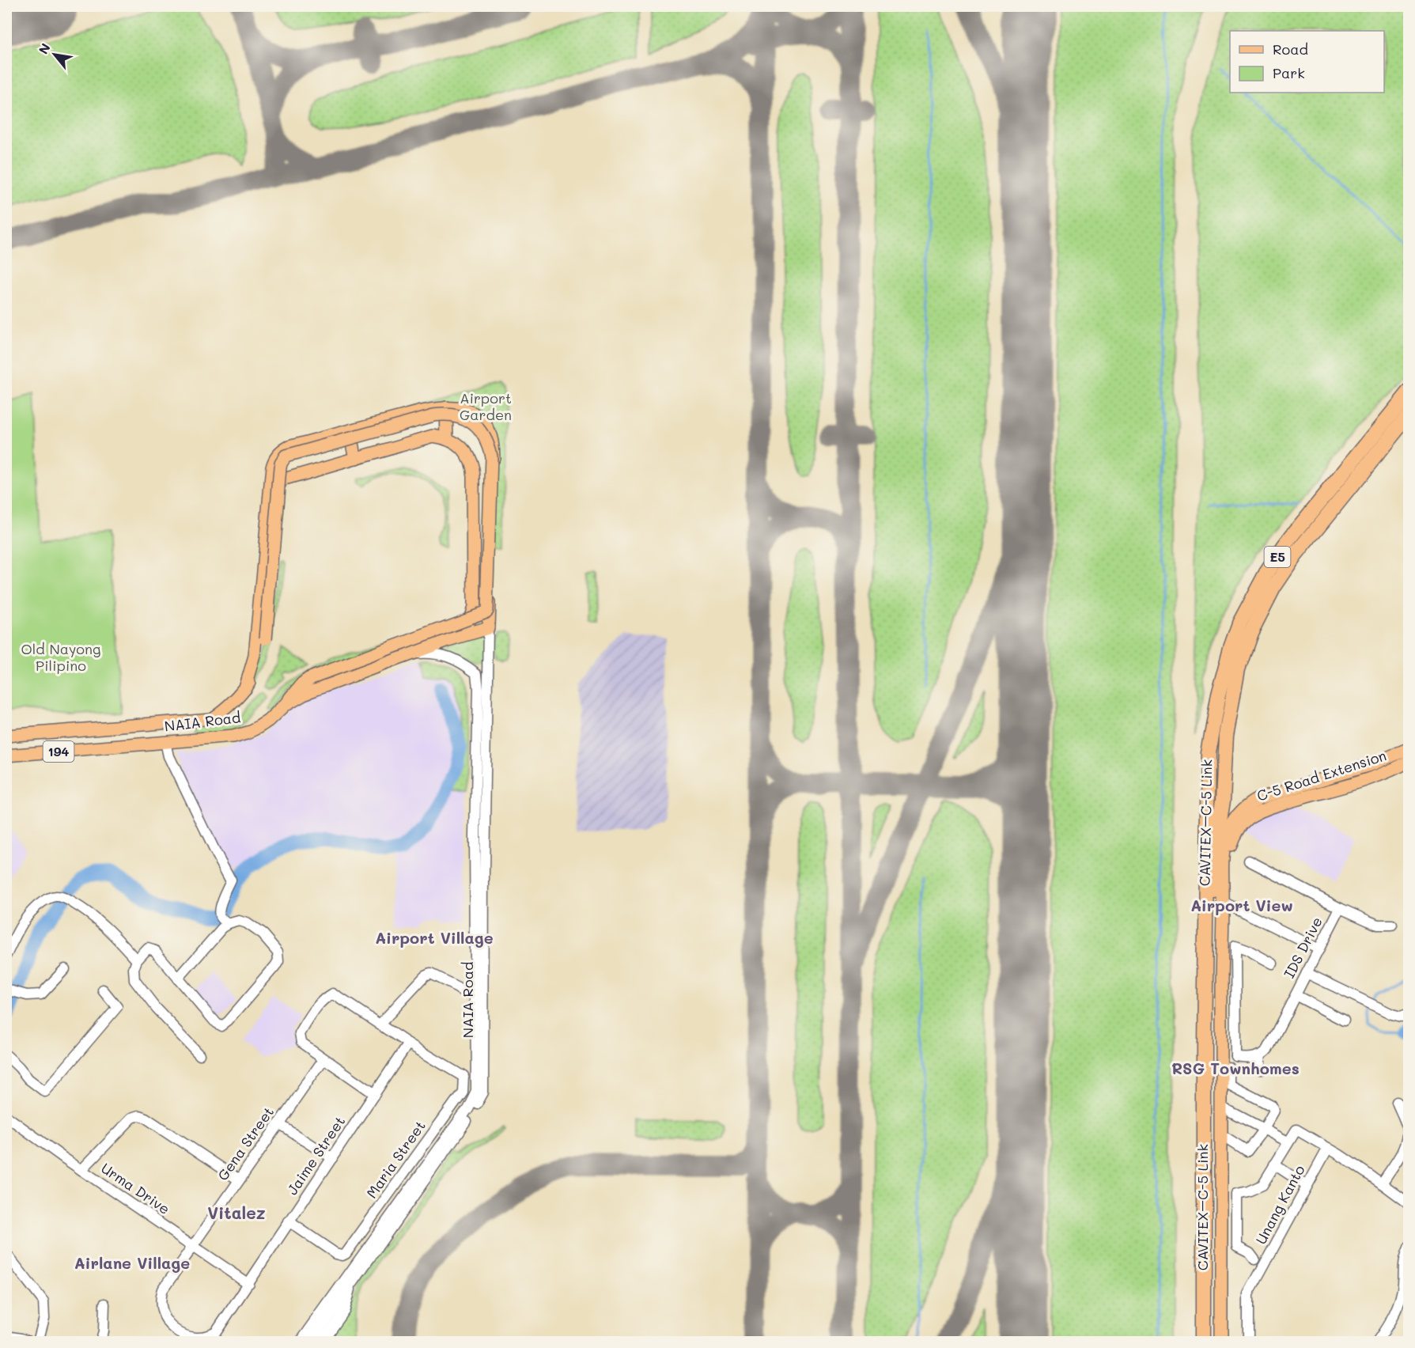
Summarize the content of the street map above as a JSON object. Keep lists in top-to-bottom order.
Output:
{
  "streets": {
    "highway": ["E5", "CAVITEX–C-5 Link"],
    "main road": ["NAIA Road", "194", "C-5 Road Extension"],
    "street": [
      "IDS Drive",
      "Gena Street",
      "Jaime Street",
      "Maria Street",
      "Urma Drive",
      "Unang Kanto"
    ]
  },
  "crossings": [
    ["Gena Street", "Jaime Street"],
    ["Gena Street", "Urma Drive"],
    ["Jaime Street", "Maria Street"],
    ["Jaime Street", "Urma Drive"]
  ],
  "districts": [
    "Airport View",
    "Airport Village",
    "RSG Townhomes",
    "Vitalez",
    "Airlane Village"
  ],
  "parks": ["Airport Garden", "Old Nayong Pilipino"],
  "legend": ["Road", "Park"],
  "north": "top left"
}
